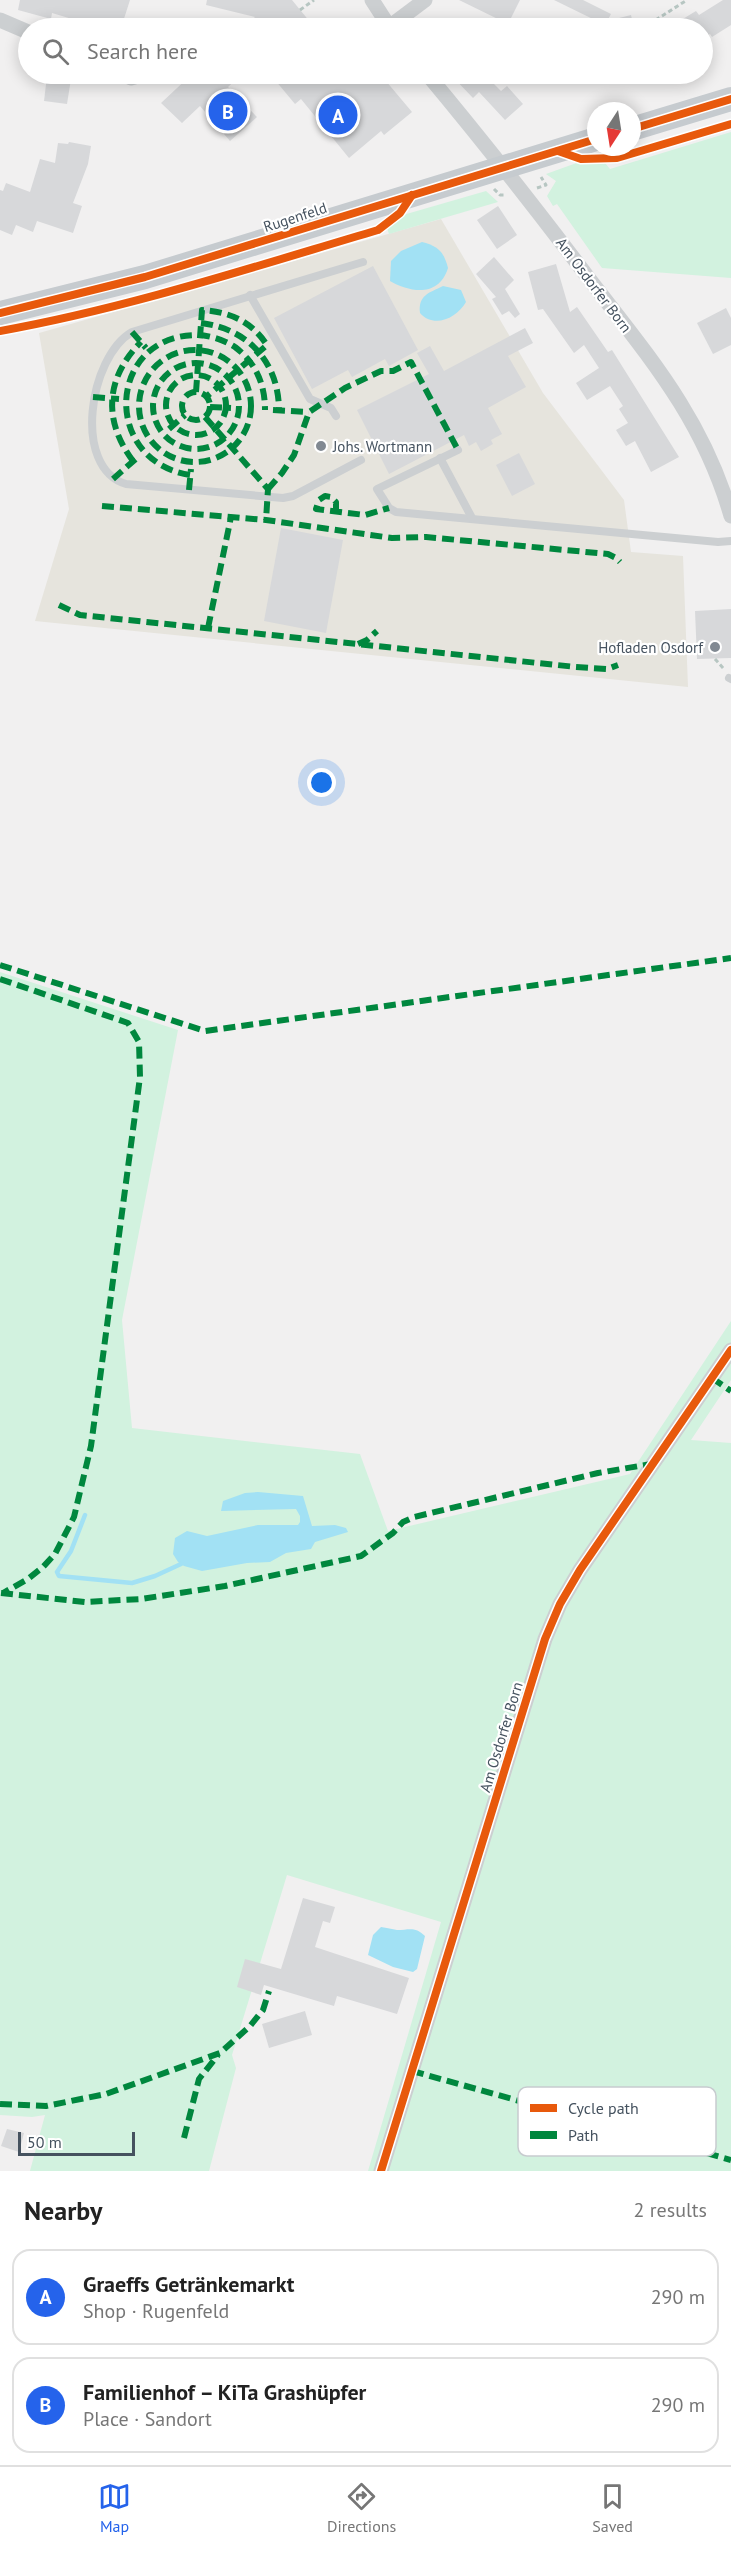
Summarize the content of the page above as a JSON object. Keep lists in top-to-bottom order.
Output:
{
  "streets": {
    "main road": ["Rugenfeld"],
    "street": ["Am Osdorfer Born"]
  },
  "crossings": [
    ["Rugenfeld", "Am Osdorfer Born"]
  ],
  "places": ["Johs. Wortmann", "Hofladen Osdorf"],
  "legend": ["Cycle path", "Path"],
  "scale_bar": "50 m",
  "north": "bottom",
  "page": {
    "search": "Search here",
    "pins": ["B", "A"],
    "scale": "50 m",
    "heading": ["Nearby", "2 results"],
    "list": [
      {
        "mark": "A",
        "name": "Graeffs Getränkemarkt",
        "note": "Shop · Rugenfeld",
        "value": "290 m"
      },
      {
        "mark": "B",
        "name": "Familienhof – KiTa Grashüpfer",
        "note": "Place · Sandort",
        "value": "290 m"
      }
    ],
    "nav": ["Map", "Directions", "Saved"]
  }
}
